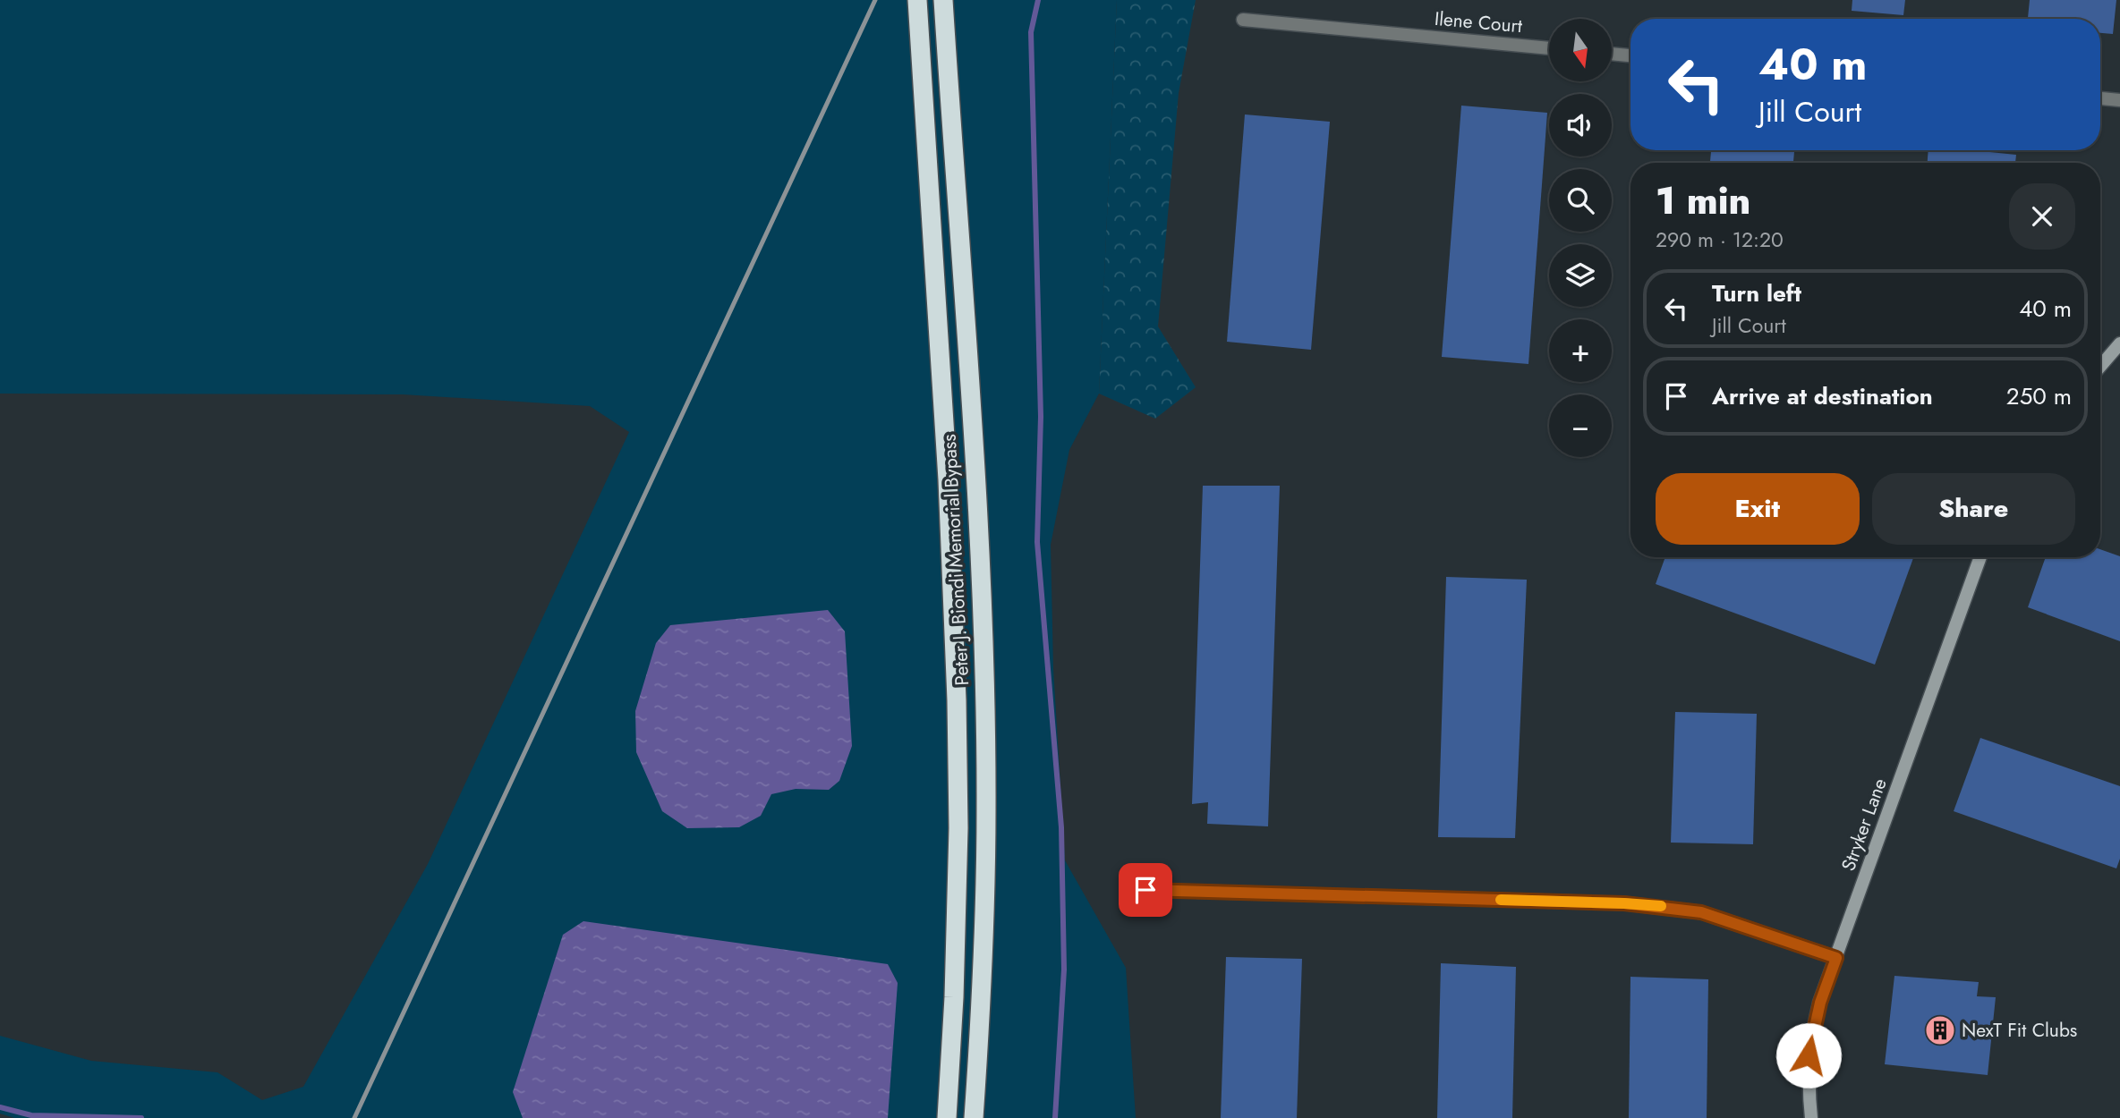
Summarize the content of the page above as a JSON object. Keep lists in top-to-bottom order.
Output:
{
  "streets": {
    "highway": ["Peter J. Biondi Memorial Bypass"],
    "street": ["Ilene Court", "Stryker Lane"]
  },
  "places": {
    "building": ["NexT Fit Clubs"]
  },
  "north": "bottom",
  "page": {
    "map_buttons": ["+", "−"],
    "turn": ["40 m", "Jill Court"],
    "heading": ["1 min", "290 m · 12:20"],
    "list": [
      {
        "name": "Turn left",
        "note": "Jill Court",
        "value": "40 m"
      },
      {
        "name": "Arrive at destination",
        "value": "250 m"
      }
    ],
    "buttons": ["Exit", "Share"]
  }
}
